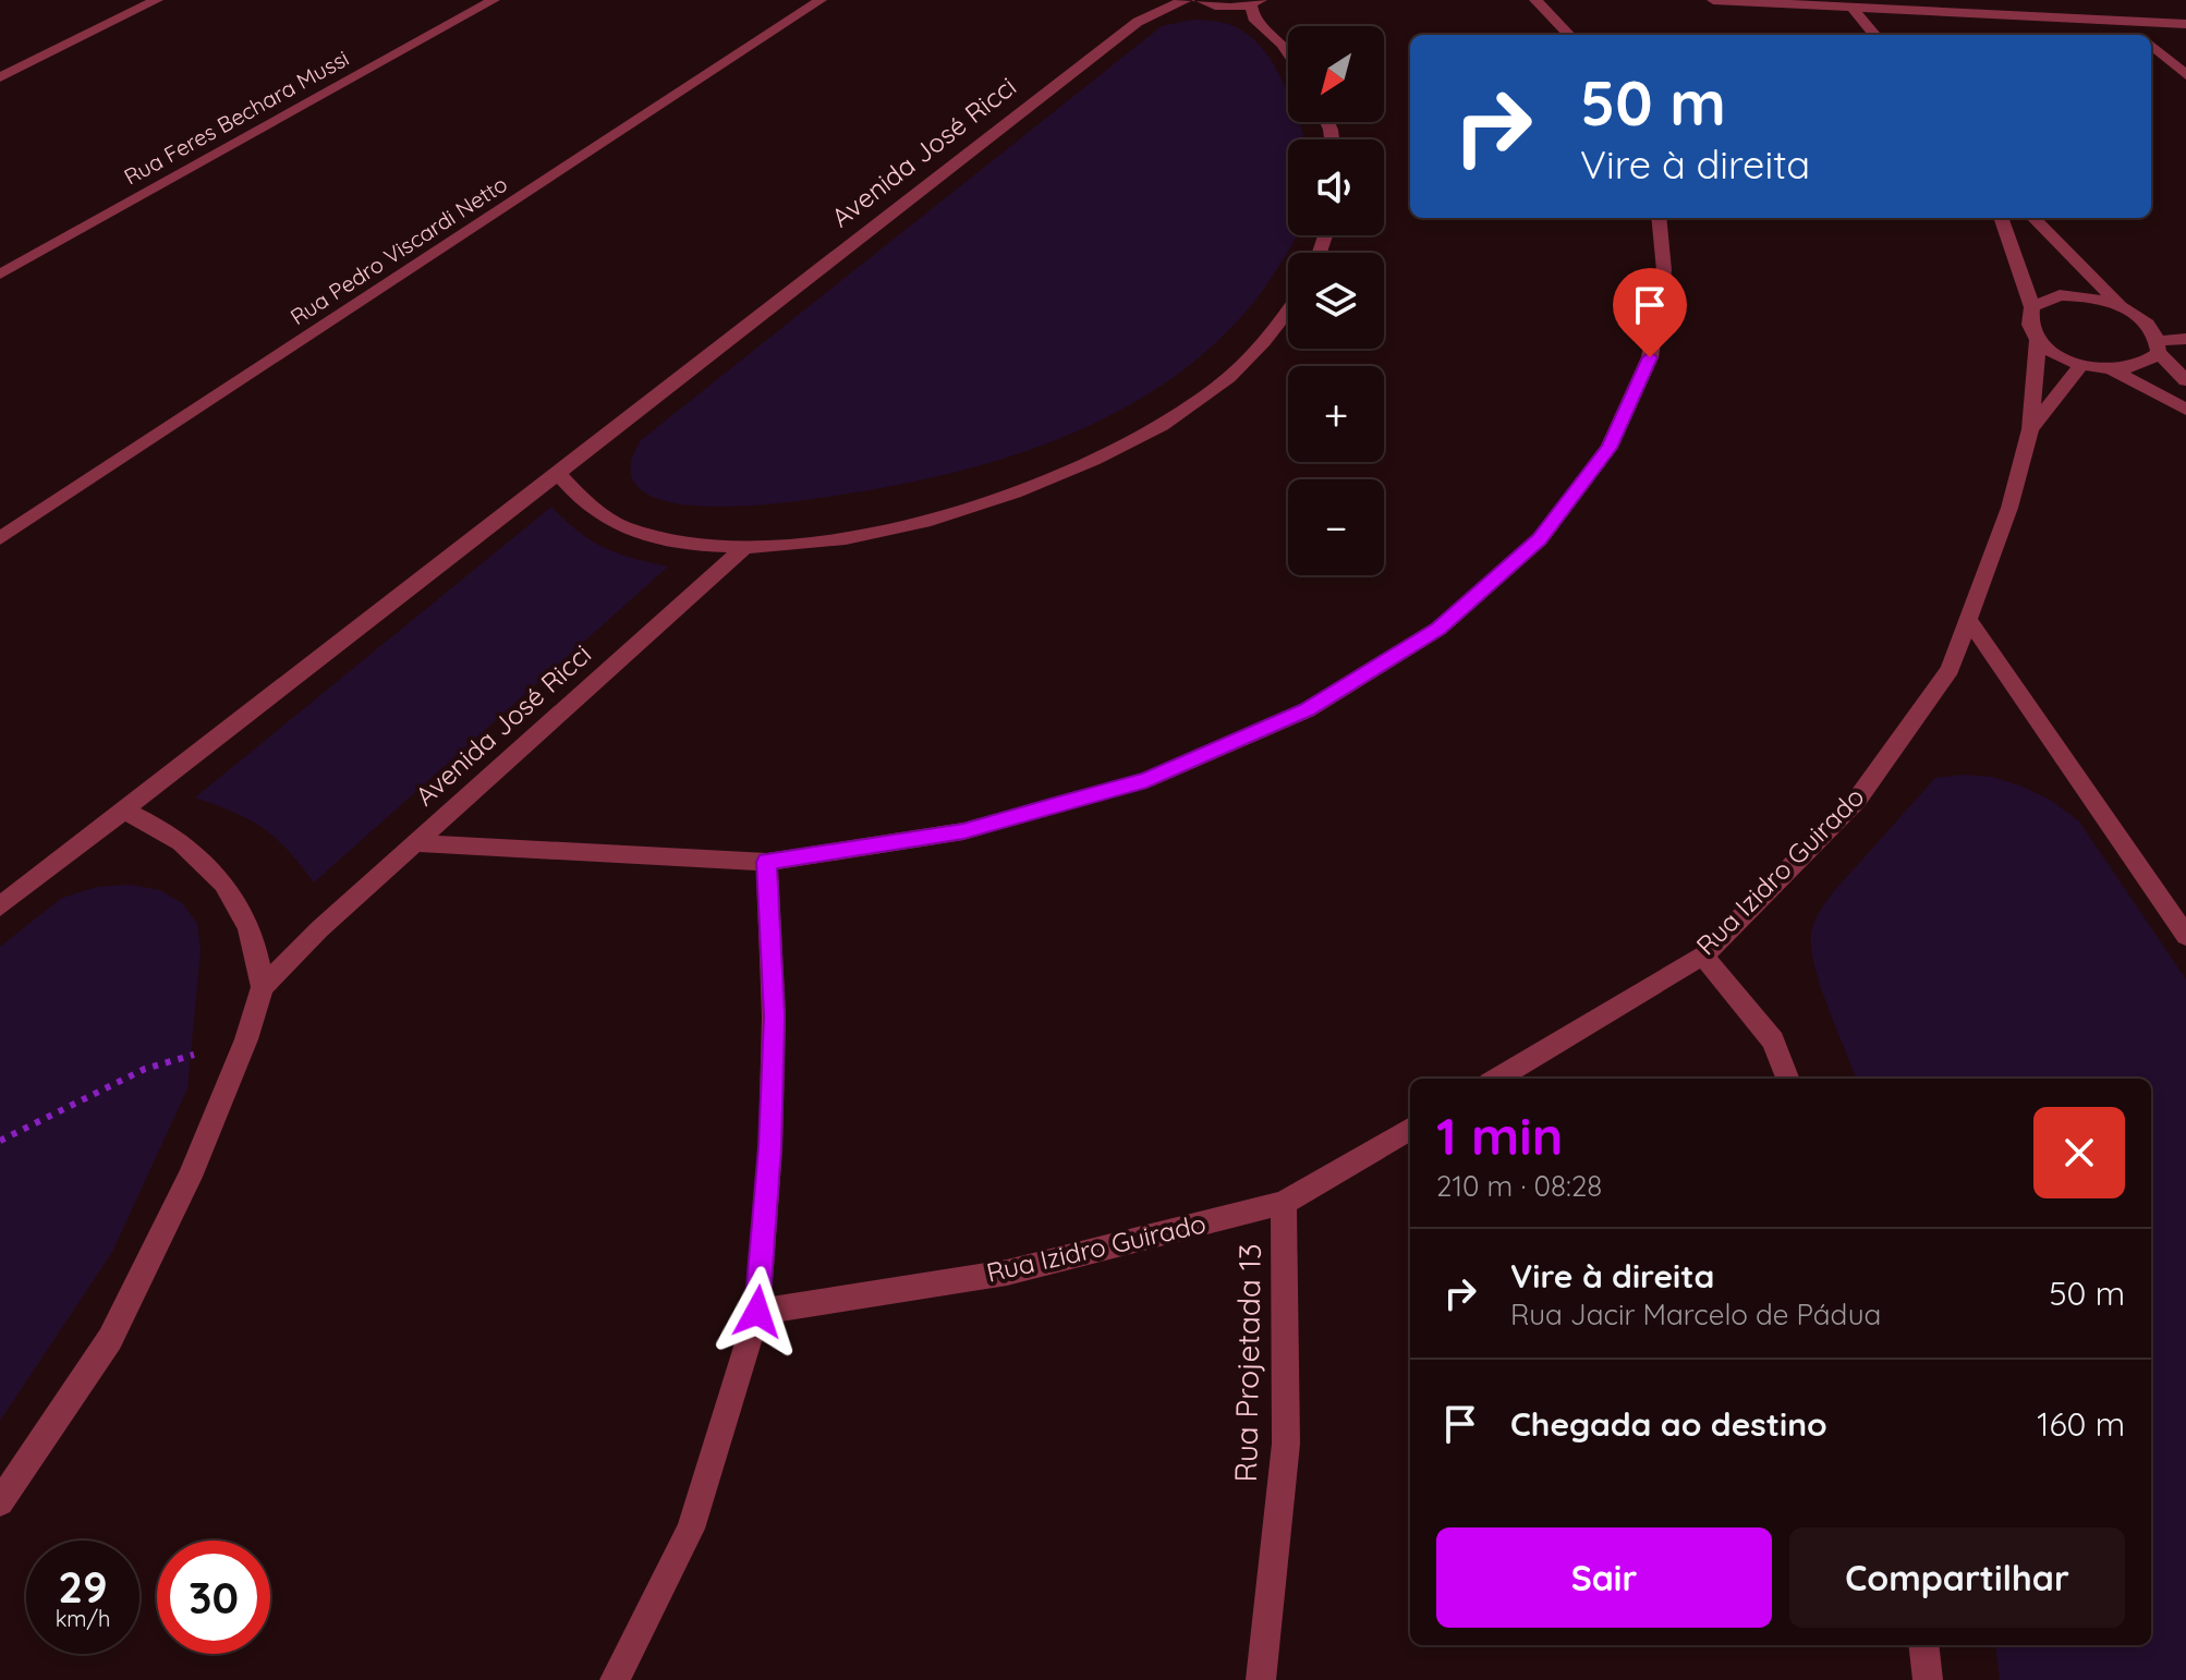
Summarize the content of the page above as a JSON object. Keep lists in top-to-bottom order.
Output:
{
  "streets": {
    "street": [
      "Rua Feres Bechara Mussi",
      "Avenida José Ricci",
      "Rua Pedro Viscardi Netto",
      "Rua Izidro Guirado",
      "Rua Projetada 13"
    ]
  },
  "crossings": [
    ["Rua Izidro Guirado", "Rua Projetada 13"]
  ],
  "north": "bottom left",
  "page": {
    "map_buttons": ["+", "−"],
    "turn": ["50 m", "Vire à direita"],
    "heading": ["1 min", "210 m · 08:28"],
    "list": [
      {
        "name": "Vire à direita",
        "note": "Rua Jacir Marcelo de Pádua",
        "value": "50 m"
      },
      {
        "name": "Chegada ao destino",
        "value": "160 m"
      }
    ],
    "buttons": ["Sair", "Compartilhar"],
    "speed": "29 km/h",
    "limit": "30"
  }
}
